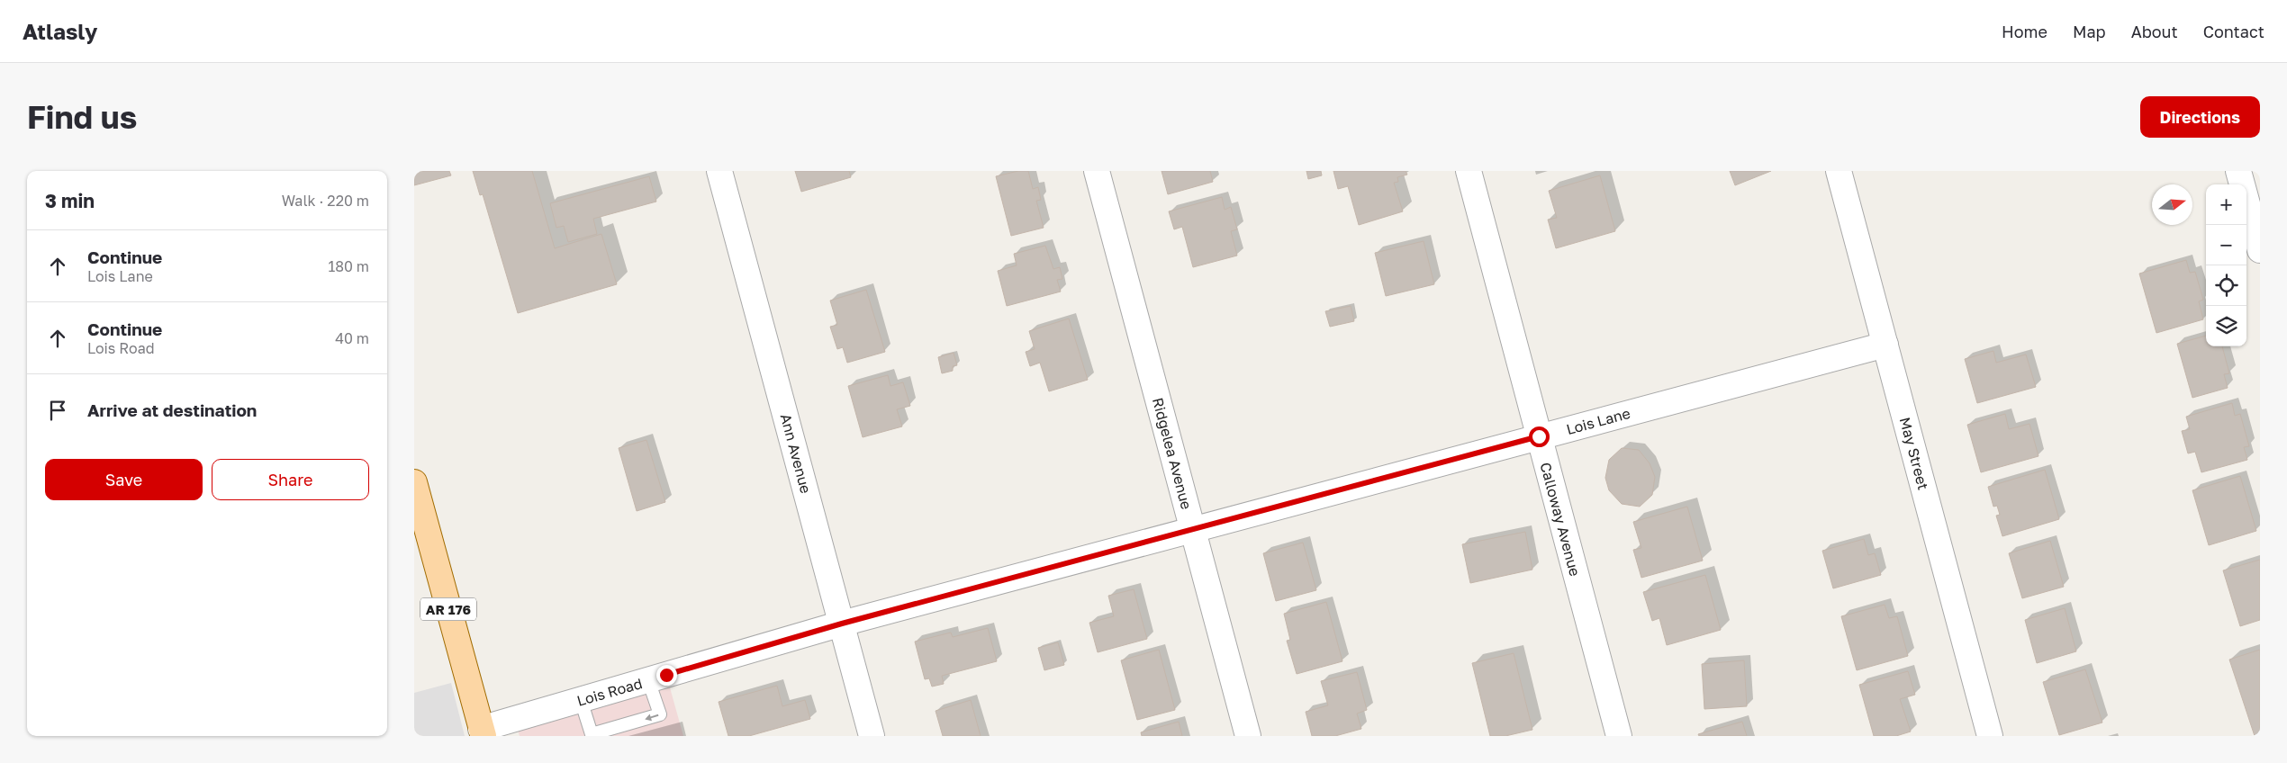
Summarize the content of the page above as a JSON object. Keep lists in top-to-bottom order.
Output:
{
  "streets": {
    "main road": ["AR 176"],
    "street": [
      "Lois Lane",
      "Ann Avenue",
      "Ridgelea Avenue",
      "May Street",
      "Calloway Avenue",
      "Lois Road"
    ]
  },
  "crossings": [
    ["Lois Lane", "Ann Avenue"],
    ["Lois Lane", "Ridgelea Avenue"],
    ["Lois Lane", "May Street"],
    ["Lois Lane", "Calloway Avenue"],
    ["Lois Lane", "Lois Road"],
    ["Ann Avenue", "Lois Road"],
    ["AR 176", "Lois Road"]
  ],
  "north": "right",
  "page": {
    "header": "Atlasly",
    "nav": [
      "Home",
      "Map",
      "About",
      "Contact"
    ],
    "buttons": [
      "Directions",
      ["Save", "Share"]
    ],
    "title": "Find us",
    "heading": ["3 min", "Walk · 220 m"],
    "map_buttons": ["+", "−"],
    "list": [
      ["Continue", "Lois Lane", "180 m"],
      ["Continue", "Lois Road", "40 m"],
      "Arrive at destination"
    ]
  }
}
